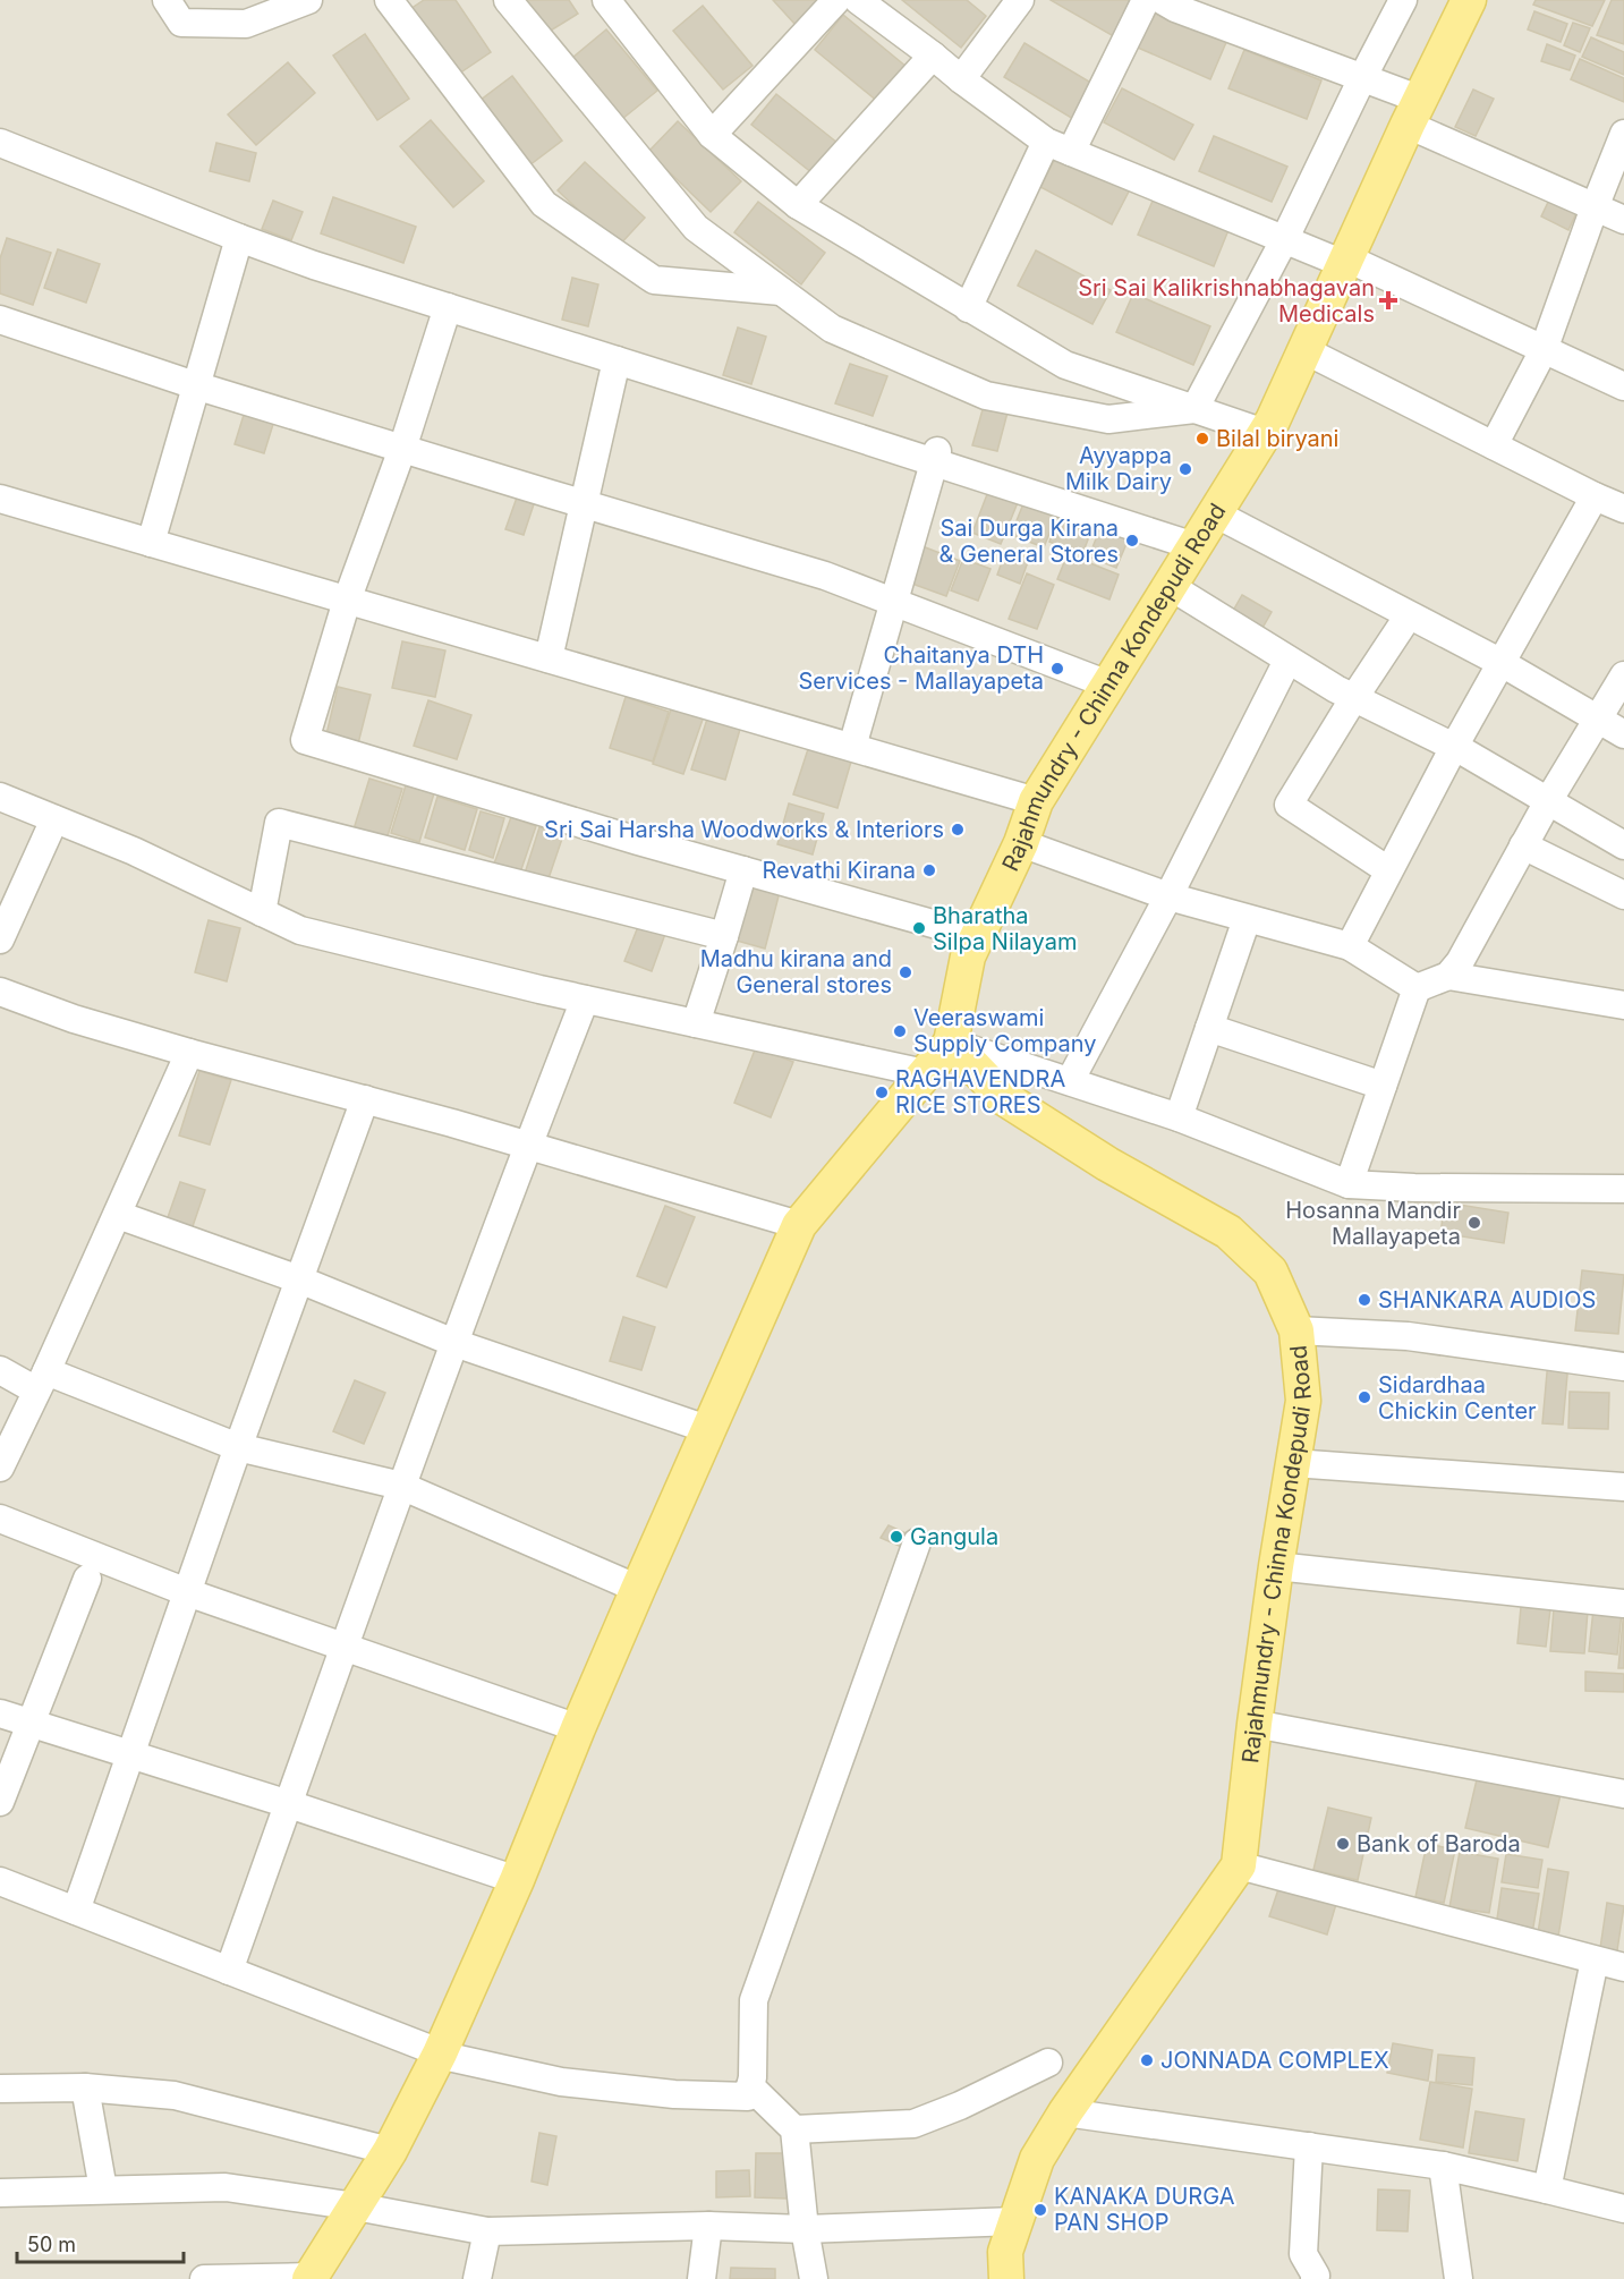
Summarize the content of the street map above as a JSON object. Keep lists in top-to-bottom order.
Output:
{
  "streets": {
    "main road": ["Rajahmundry - Chinna Kondepudi Road"]
  },
  "places": {
    "health": ["Sri Sai Kalikrishnabhagavan Medicals"],
    "other": [
      "Bilal biryani",
      "Ayyappa Milk Dairy",
      "Sai Durga Kirana & General Stores",
      "Chaitanya DTH Services - Mallayapeta",
      "Sri Sai Harsha Woodworks & Interiors",
      "Revathi Kirana",
      "Bharatha Silpa Nilayam",
      "Madhu kirana and General stores",
      "Veeraswami Supply Company",
      "RAGHAVENDRA RICE STORES",
      "Hosanna Mandir Mallayapeta",
      "SHANKARA AUDIOS",
      "Sidardhaa Chickin Center",
      "Gangula",
      "Bank of Baroda",
      "JONNADA COMPLEX",
      "KANAKA DURGA PAN SHOP"
    ]
  },
  "scale_bar": "50 m"
}
